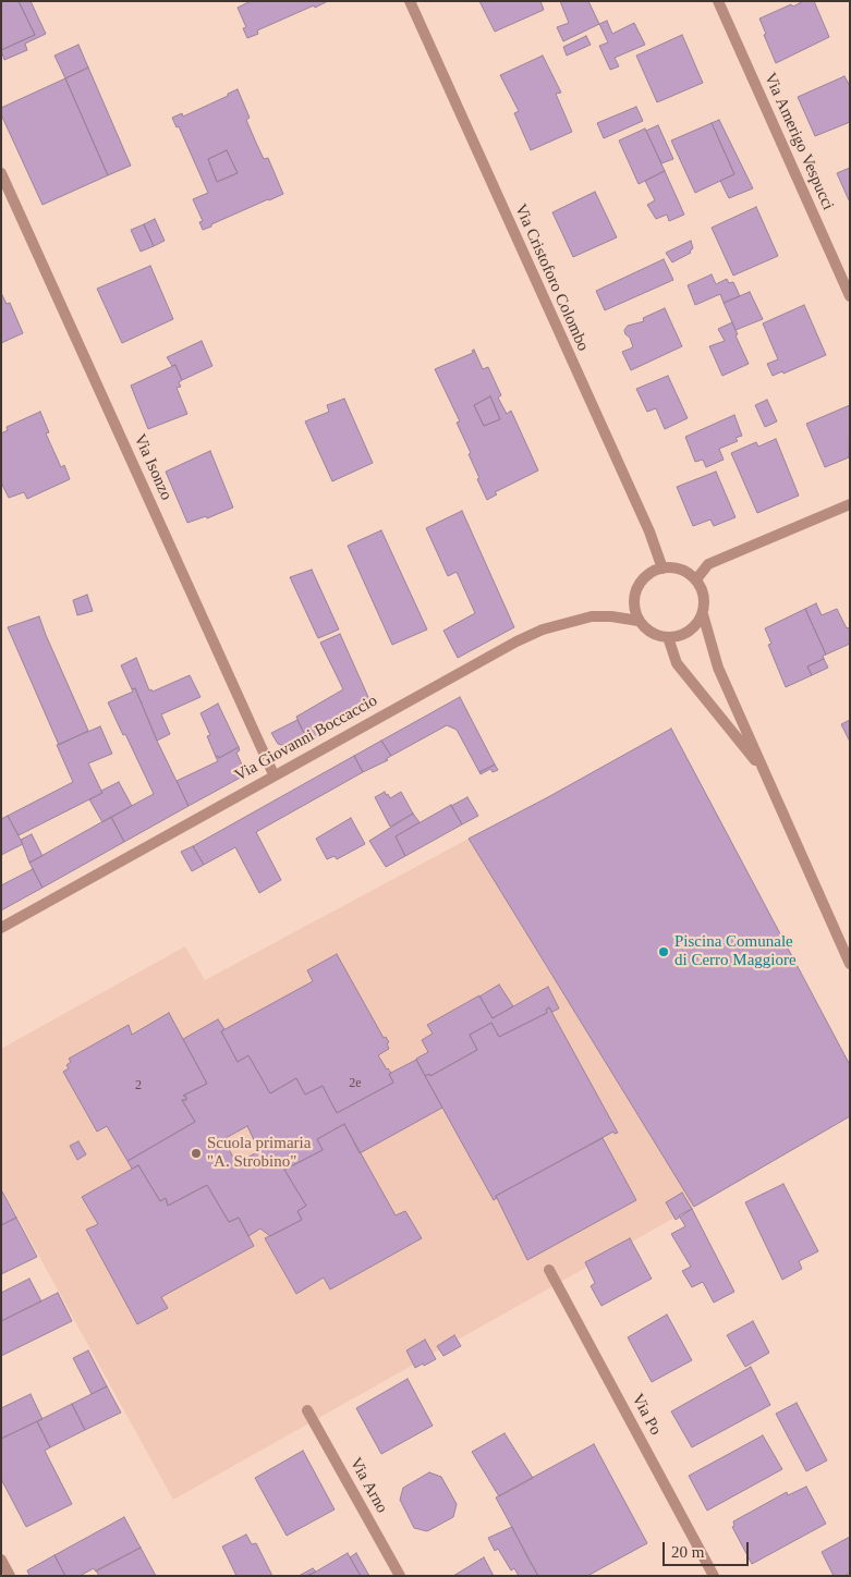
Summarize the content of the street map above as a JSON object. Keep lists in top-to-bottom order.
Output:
{
  "streets": {
    "street": [
      "Via Amerigo Vespucci",
      "Via Cristoforo Colombo",
      "Via Isonzo",
      "Via Giovanni Boccaccio",
      "Via Po",
      "Via Arno"
    ]
  },
  "crossings": [
    ["Via Cristoforo Colombo", "Via Giovanni Boccaccio"],
    ["Via Isonzo", "Via Giovanni Boccaccio"]
  ],
  "places": ["Piscina Comunale di Cerro Maggiore", "Scuola primaria \"A. Strobino\""],
  "house_numbers": ["2e", "2"],
  "scale_bar": "20 m"
}
